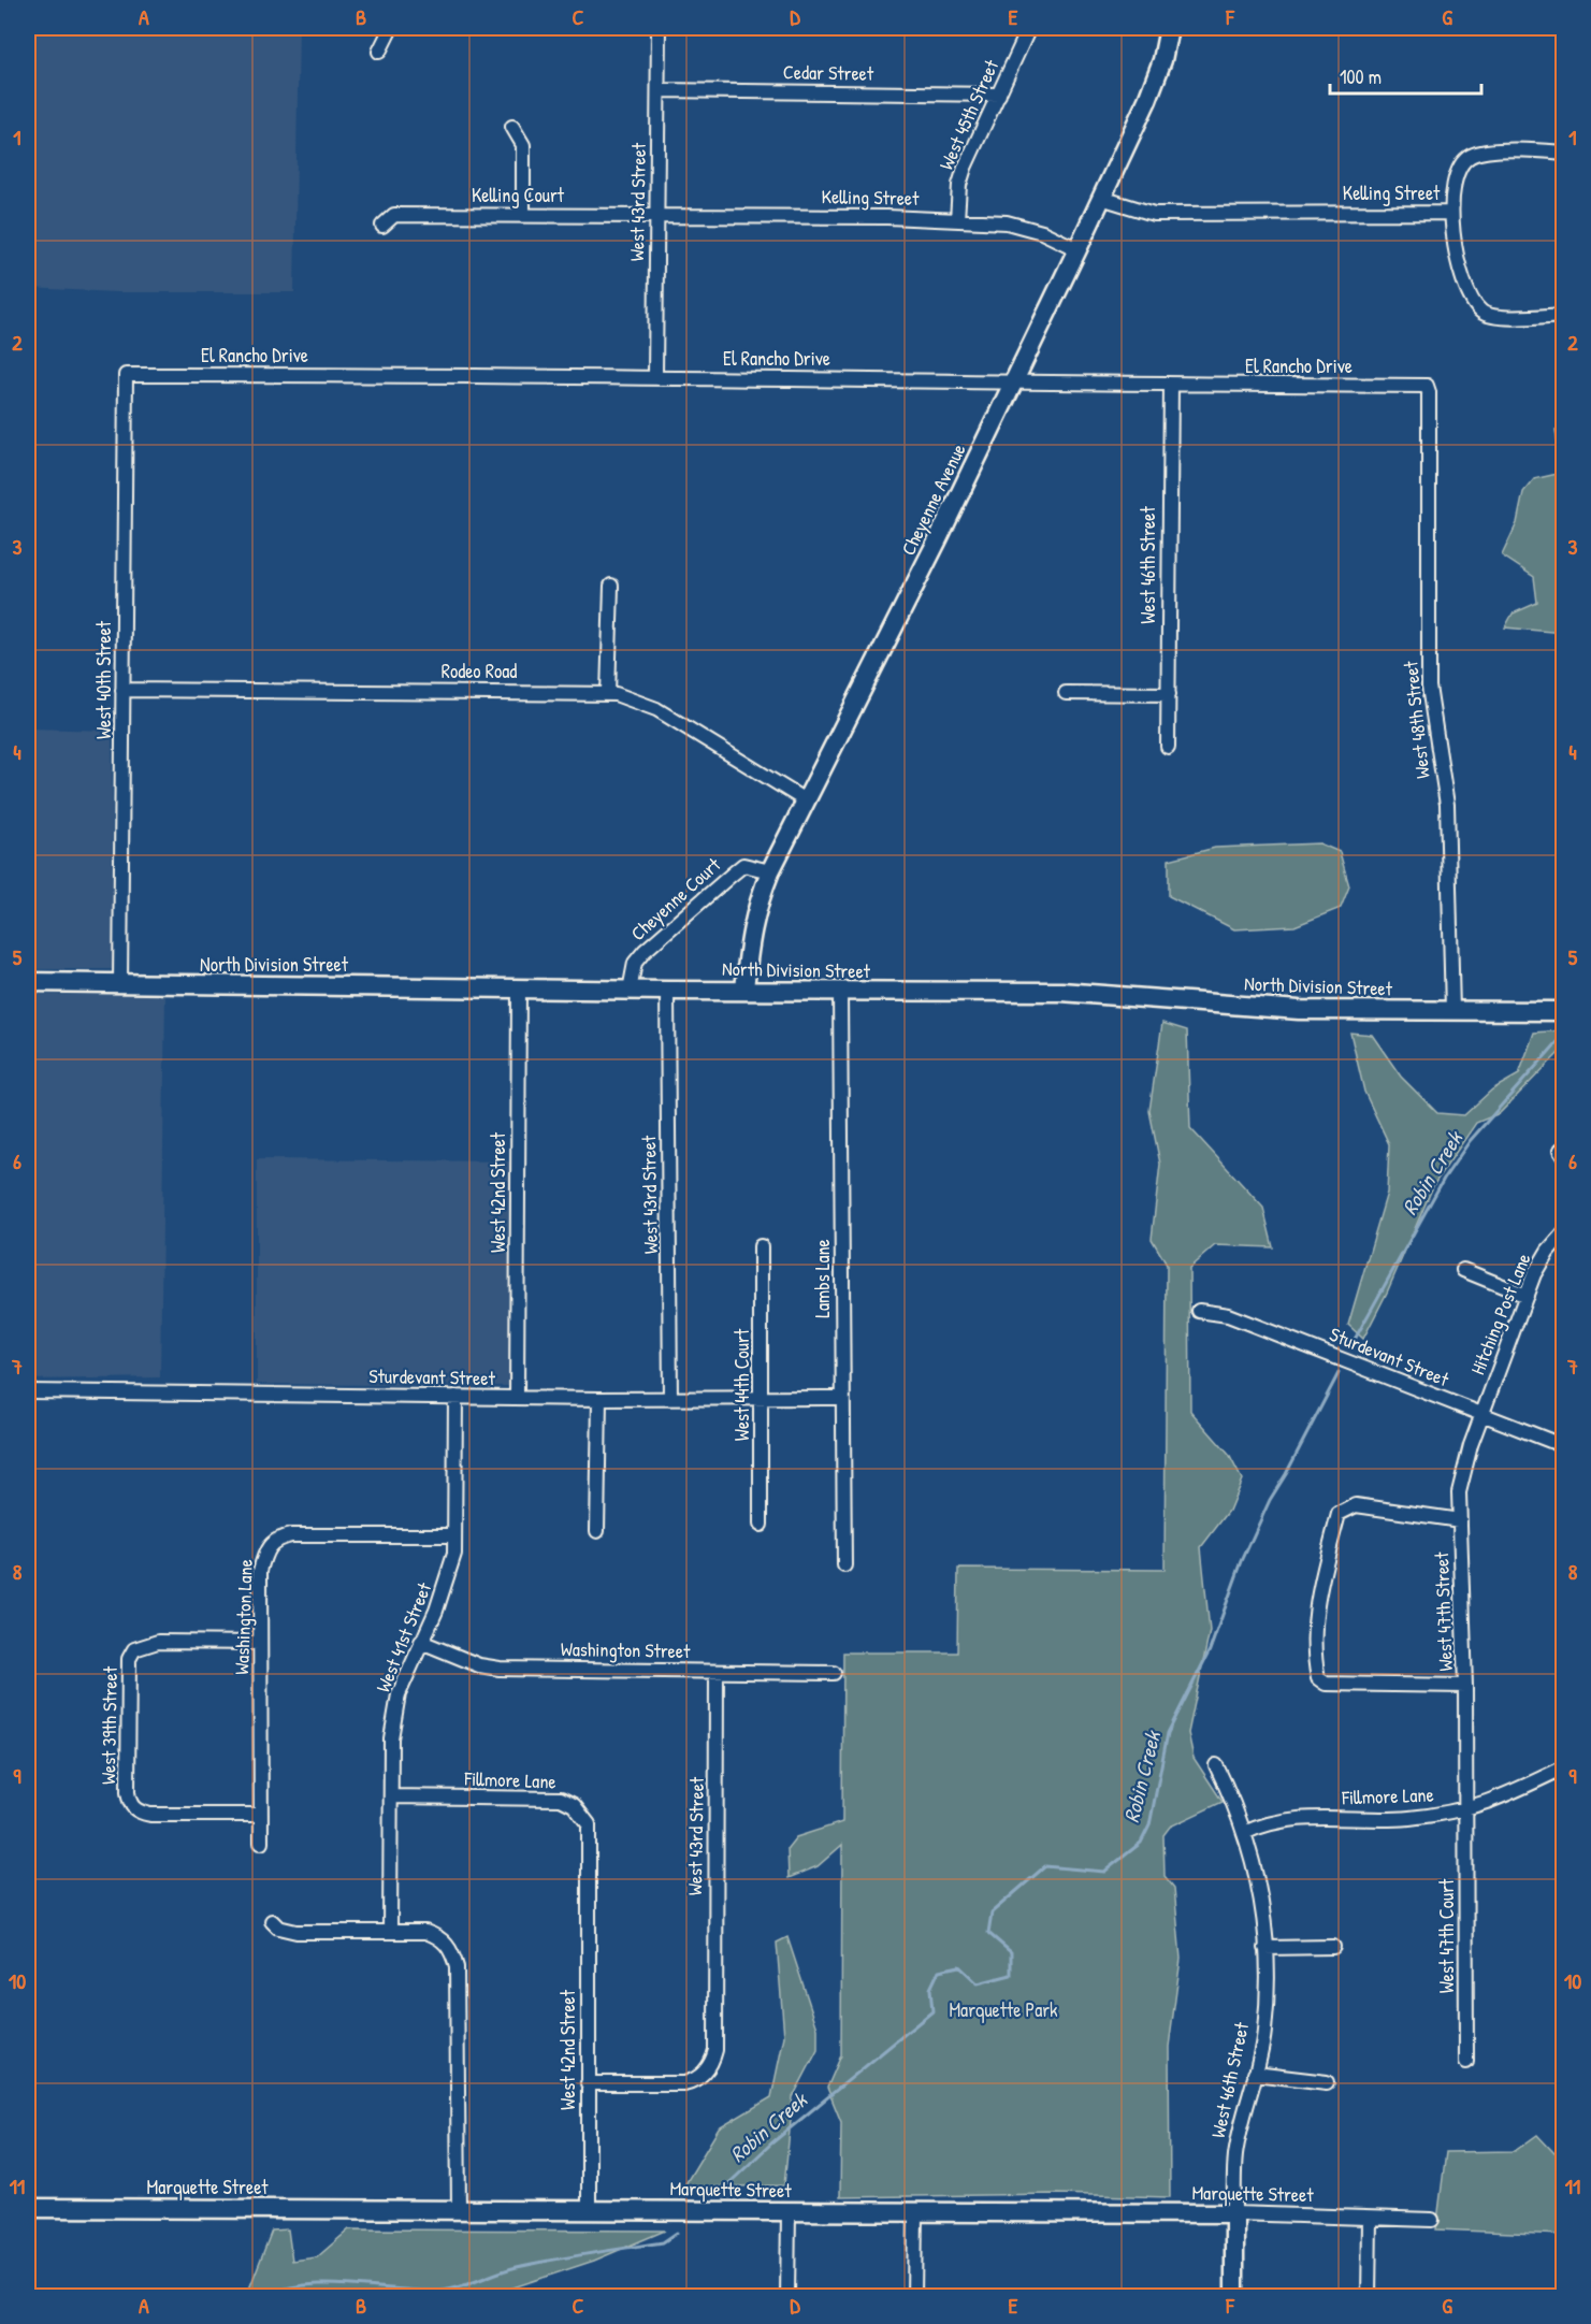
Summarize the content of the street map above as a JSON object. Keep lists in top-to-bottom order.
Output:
{
  "streets": {
    "street": [
      "Cedar Street",
      "West 45th Street",
      "Kelling Street",
      "Kelling Court",
      "West 43rd Street",
      "El Rancho Drive",
      "Cheyenne Avenue",
      "West 46th Street",
      "Rodeo Road",
      "West 40th Street",
      "West 48th Street",
      "Cheyenne Court",
      "North Division Street",
      "West 42nd Street",
      "Lambs Lane",
      "Hitching Post Lane",
      "Sturdevant Street",
      "West 44th Court",
      "West 47th Street",
      "Washington Lane",
      "West 41st Street",
      "Washington Street",
      "West 39th Street",
      "Fillmore Lane",
      "West 47th Court",
      "Marquette Street"
    ]
  },
  "crossings": [
    ["Cedar Street", "West 45th Street"],
    ["Cedar Street", "West 43rd Street"],
    ["West 45th Street", "Kelling Street"],
    ["Kelling Street", "Kelling Court"],
    ["Kelling Street", "West 43rd Street"],
    ["Kelling Street", "Cheyenne Avenue"],
    ["Kelling Court", "West 43rd Street"],
    ["West 43rd Street", "El Rancho Drive"],
    ["West 43rd Street", "North Division Street"],
    ["West 43rd Street", "West 42nd Street"],
    ["West 43rd Street", "Sturdevant Street"],
    ["West 43rd Street", "Washington Street"],
    ["El Rancho Drive", "Cheyenne Avenue"],
    ["El Rancho Drive", "West 46th Street"],
    ["El Rancho Drive", "West 40th Street"],
    ["El Rancho Drive", "West 48th Street"],
    ["Cheyenne Avenue", "Rodeo Road"],
    ["Cheyenne Avenue", "Cheyenne Court"],
    ["Cheyenne Avenue", "North Division Street"],
    ["West 46th Street", "Fillmore Lane"],
    ["West 46th Street", "Marquette Street"],
    ["Rodeo Road", "West 40th Street"],
    ["West 40th Street", "North Division Street"],
    ["West 48th Street", "North Division Street"],
    ["Cheyenne Court", "North Division Street"],
    ["North Division Street", "West 42nd Street"],
    ["North Division Street", "Lambs Lane"],
    ["West 42nd Street", "Sturdevant Street"],
    ["West 42nd Street", "Fillmore Lane"],
    ["West 42nd Street", "Marquette Street"],
    ["Hitching Post Lane", "Sturdevant Street"],
    ["Hitching Post Lane", "West 47th Street"],
    ["Sturdevant Street", "West 44th Court"],
    ["Sturdevant Street", "West 47th Street"],
    ["Sturdevant Street", "West 41st Street"],
    ["West 47th Street", "Fillmore Lane"],
    ["West 47th Street", "West 47th Court"],
    ["Washington Lane", "West 41st Street"],
    ["Washington Lane", "West 39th Street"],
    ["West 41st Street", "Washington Street"],
    ["West 41st Street", "Fillmore Lane"],
    ["Fillmore Lane", "West 47th Court"]
  ],
  "water": ["Robin Creek"],
  "parks": ["Marquette Park"],
  "scale_bar": "100 m",
  "grid": {
    "columns": [
      "A",
      "B",
      "C",
      "D",
      "E",
      "F",
      "G"
    ],
    "rows": [
      "1",
      "2",
      "3",
      "4",
      "5",
      "6",
      "7",
      "8",
      "9",
      "10",
      "11"
    ]
  }
}
